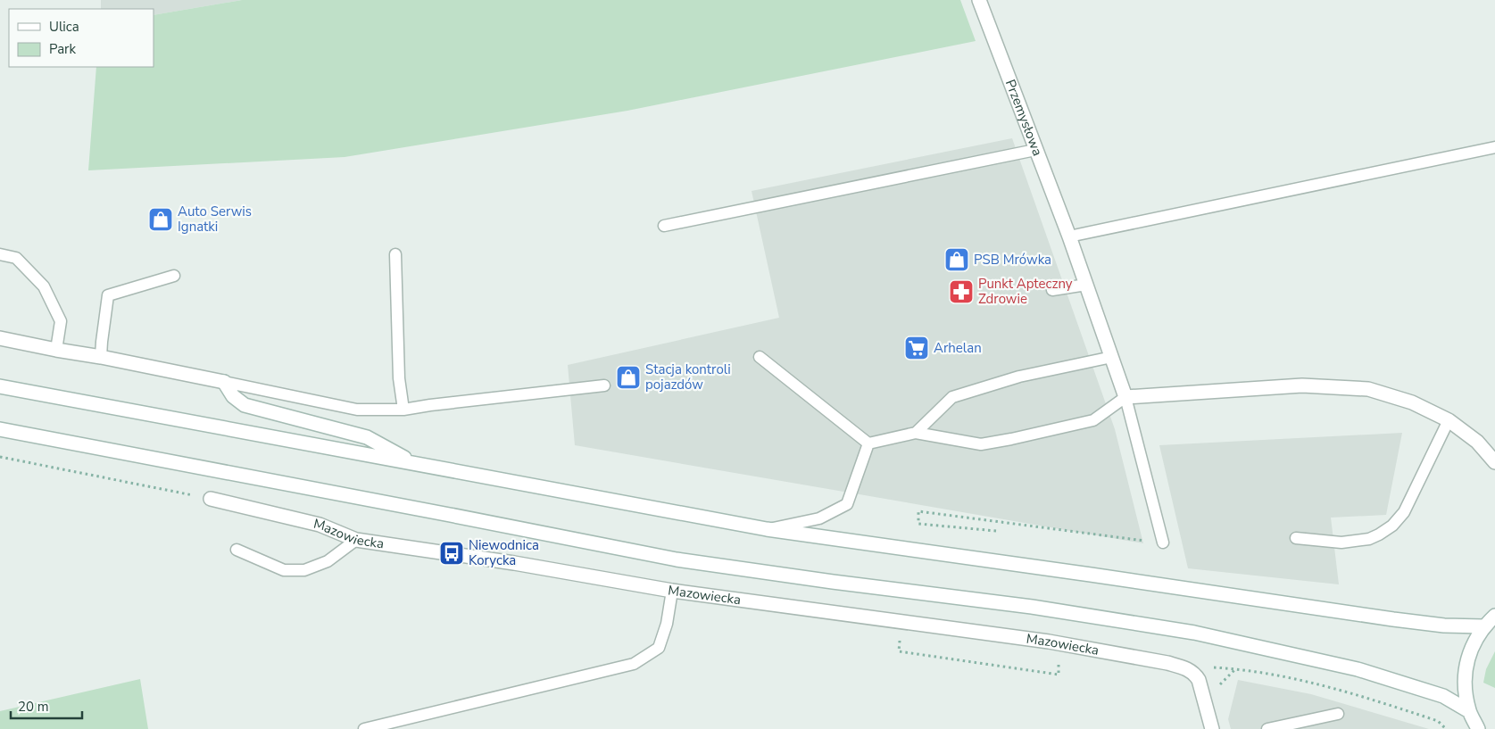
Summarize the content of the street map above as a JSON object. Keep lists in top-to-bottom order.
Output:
{
  "streets": {
    "main road": ["Przemysłowa", "Mazowiecka"]
  },
  "places": {
    "shop": ["Auto Serwis Ignatki", "PSB Mrówka", "Stacja kontroli pojazdów"],
    "pharmacy": ["Punkt Apteczny Zdrowie"],
    "supermarket": ["Arhelan"],
    "bus stop": ["Niewodnica Korycka"]
  },
  "legend": ["Ulica", "Park"],
  "scale_bar": "20 m"
}
